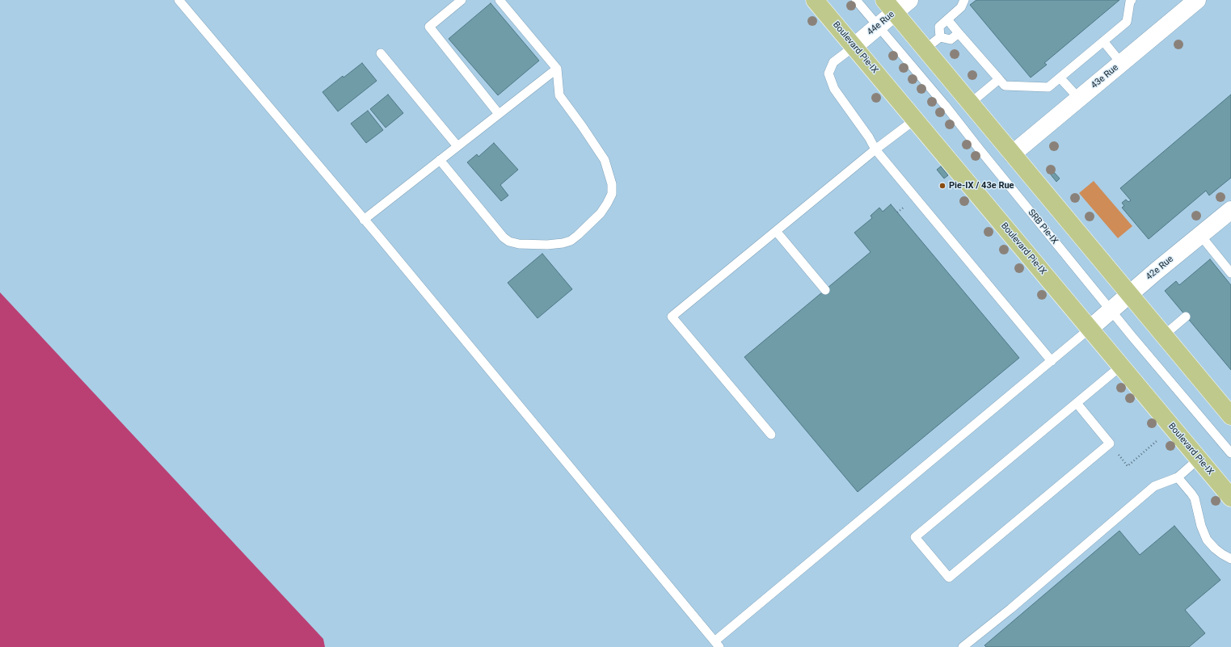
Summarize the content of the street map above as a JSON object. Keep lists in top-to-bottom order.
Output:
{
  "streets": {
    "main road": ["Boulevard Pie-IX"],
    "street": ["44e Rue", "43e Rue", "42e Rue"],
    "lane": ["SRB Pie-IX"]
  },
  "crossings": [
    ["44e Rue", "Boulevard Pie-IX"],
    ["44e Rue", "SRB Pie-IX"],
    ["Boulevard Pie-IX", "42e Rue"],
    ["SRB Pie-IX", "42e Rue"]
  ],
  "places": ["Pie-IX / 43e Rue"]
}
